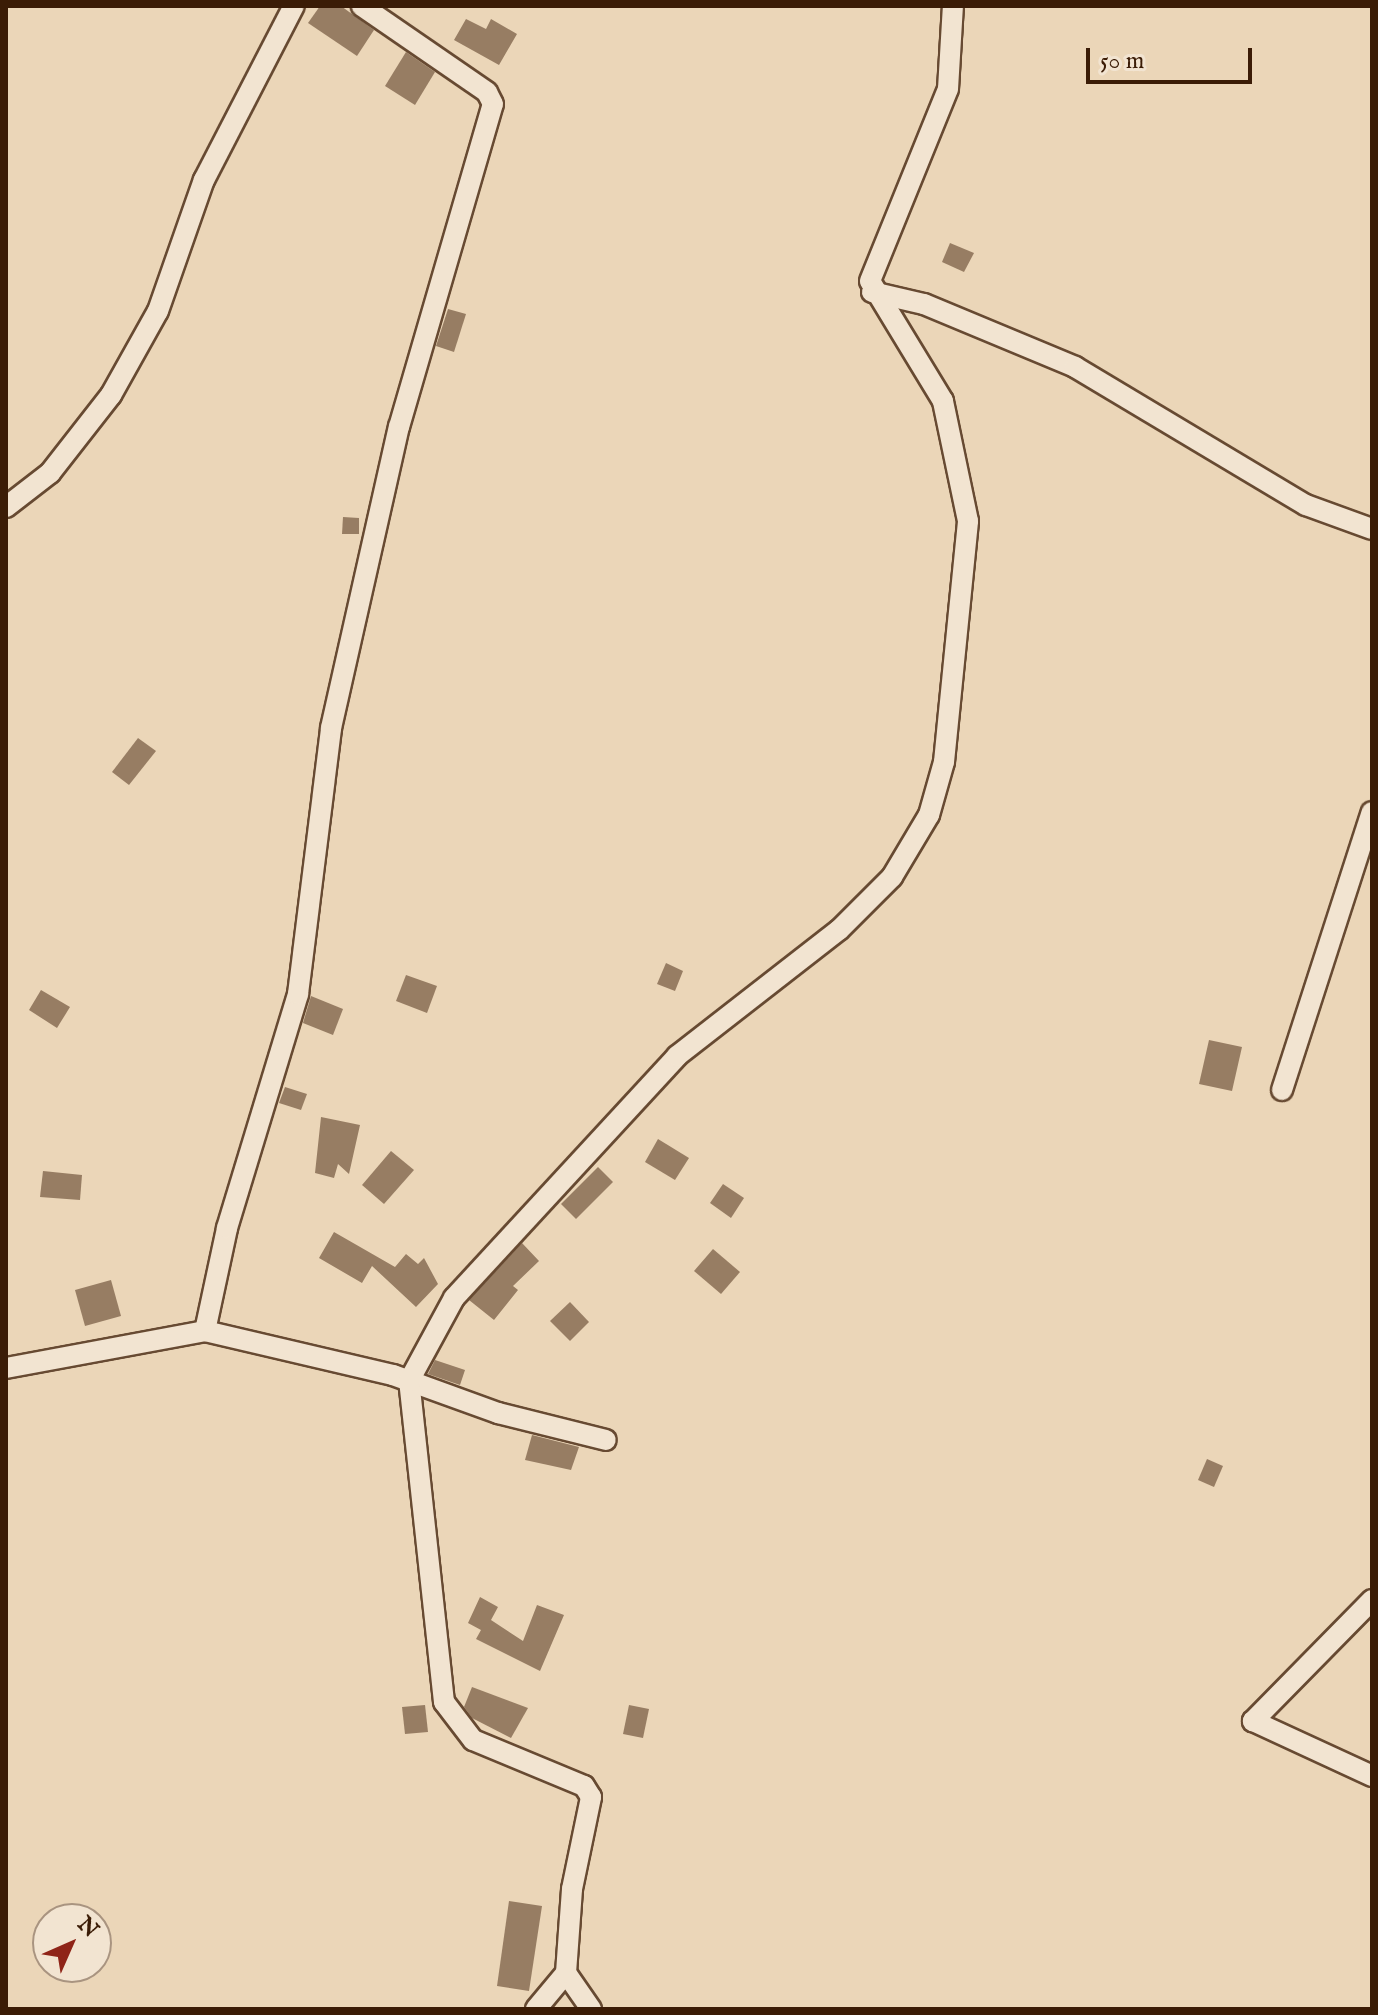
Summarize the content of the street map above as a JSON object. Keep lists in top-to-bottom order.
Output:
{
  "scale_bar": "50 m",
  "north": "top right"
}
